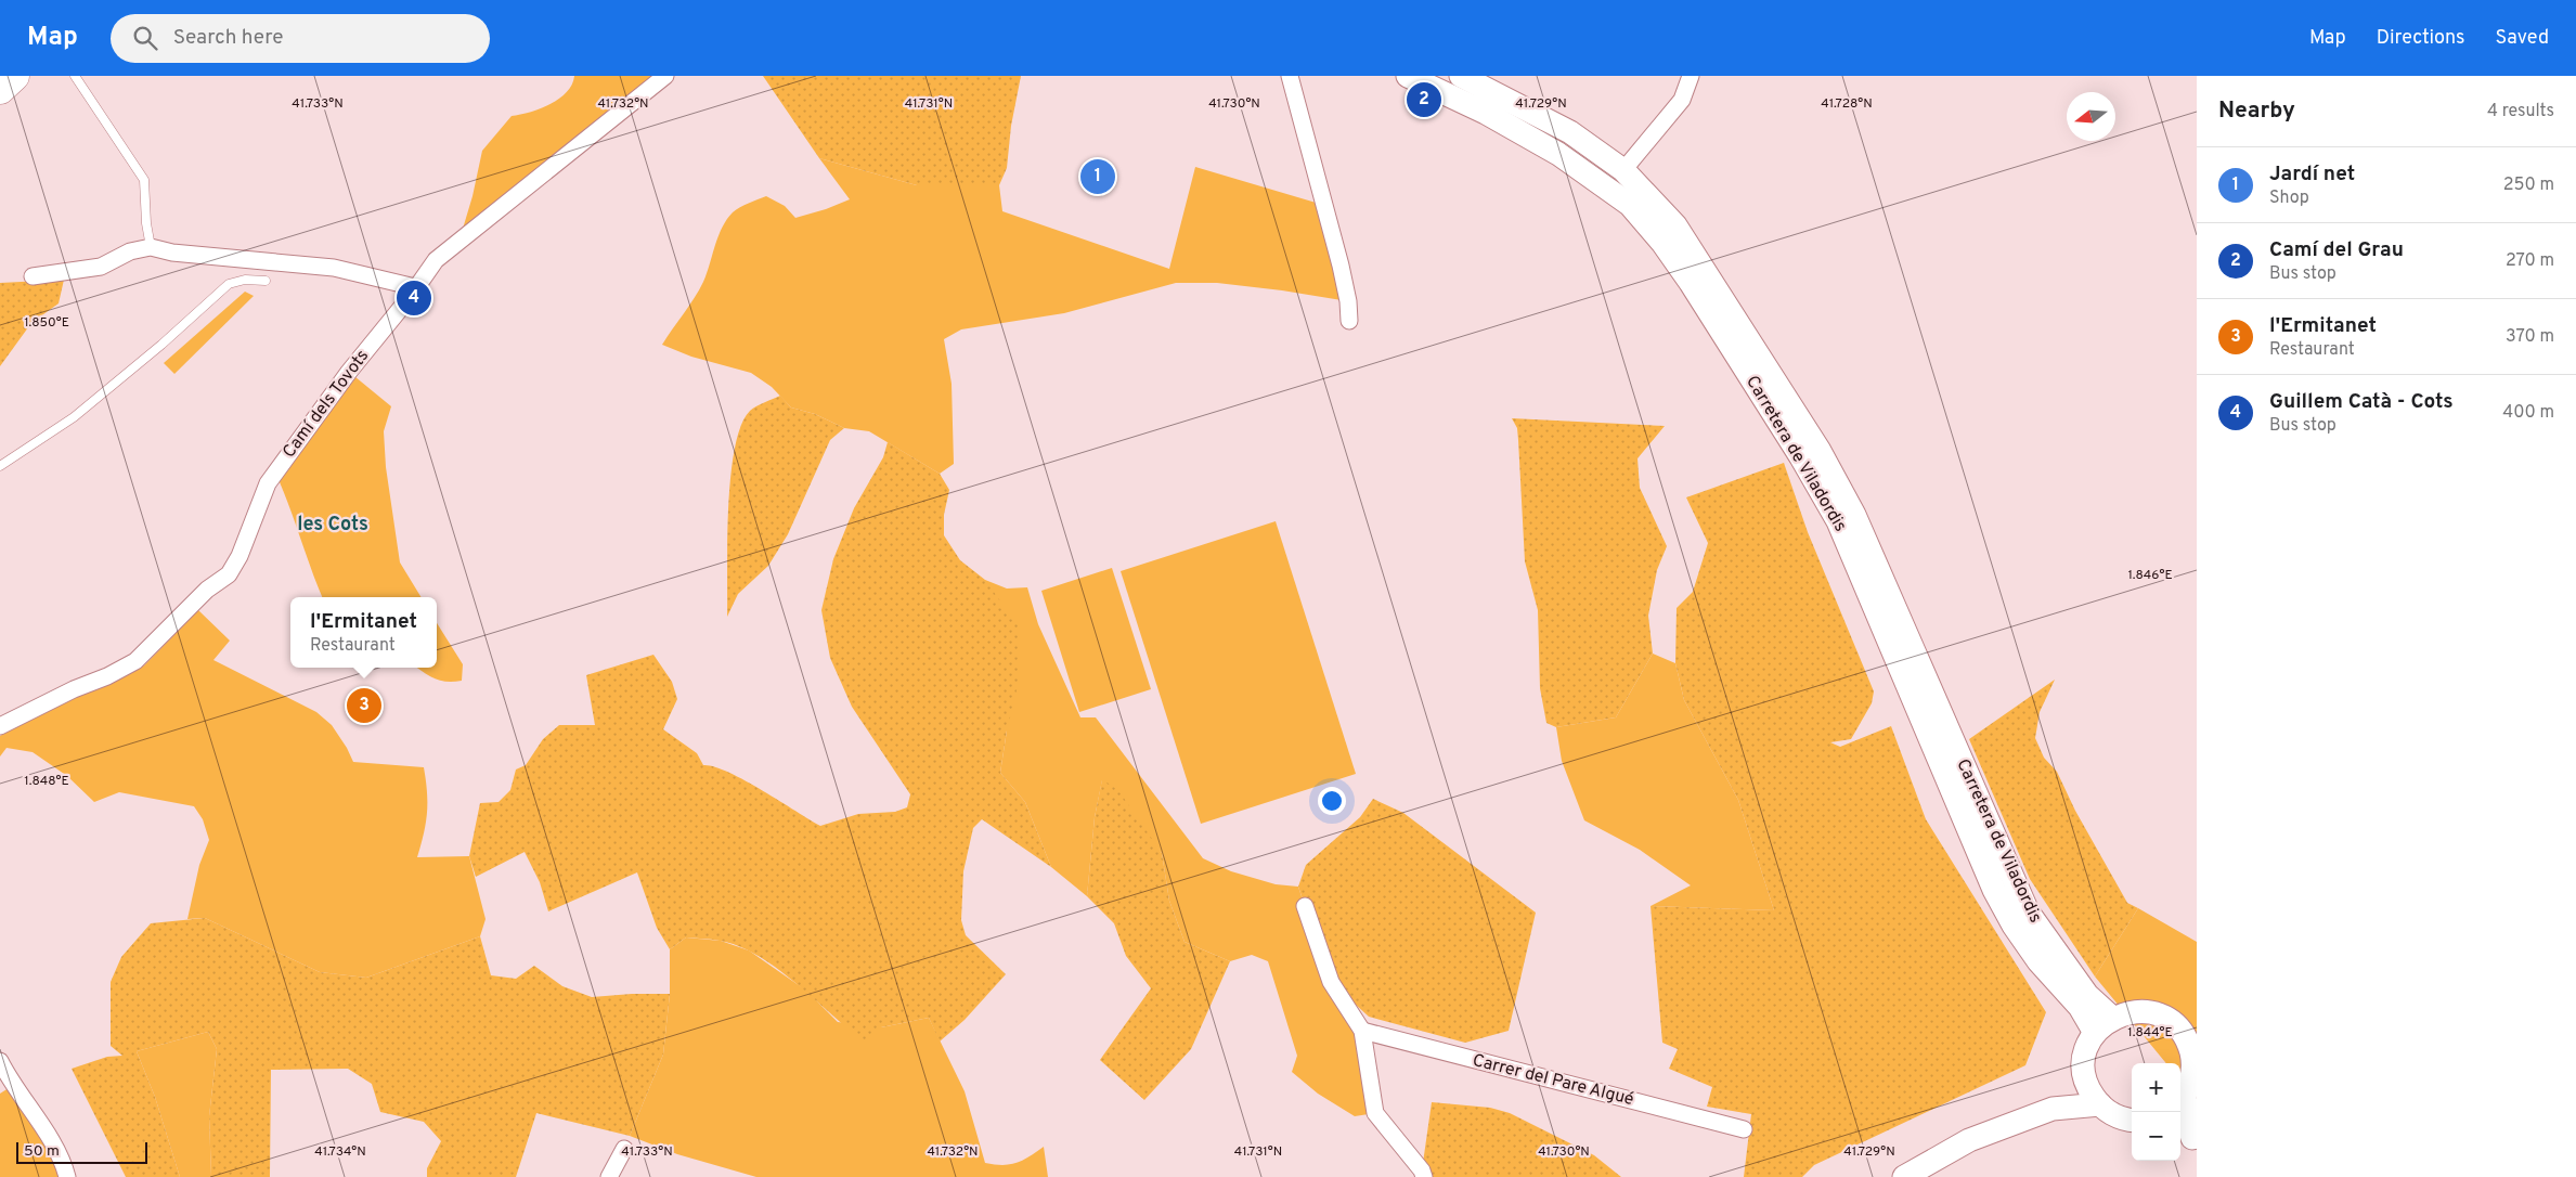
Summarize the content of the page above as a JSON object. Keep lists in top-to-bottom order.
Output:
{
  "streets": {
    "street": ["Camí dels Tovots", "Carretera de Viladordis", "Carrer del Pare Algué"]
  },
  "districts": ["les Cots"],
  "scale_bar": "50 m",
  "north": "left",
  "page": {
    "header": "Map",
    "search": "Search here",
    "nav": ["Map", "Directions", "Saved"],
    "heading": ["Nearby", "4 results"],
    "pins": [
      "2",
      "1",
      "4",
      "3"
    ],
    "list": [
      {
        "mark": "1",
        "name": "Jardí net",
        "note": "Shop",
        "value": "250 m"
      },
      {
        "mark": "2",
        "name": "Camí del Grau",
        "note": "Bus stop",
        "value": "270 m"
      },
      {
        "mark": "3",
        "name": "l'Ermitanet",
        "note": "Restaurant",
        "value": "370 m"
      },
      {
        "mark": "4",
        "name": "Guillem Catà - Cots",
        "note": "Bus stop",
        "value": "400 m"
      }
    ],
    "popup": ["l'Ermitanet", "Restaurant"],
    "map_buttons": ["+", "−"],
    "scale": "50 m"
  },
  "coordinates": [
    "41.731°N",
    "41.730°N",
    "41.733°N",
    "41.732°N",
    "41.729°N",
    "41.728°N",
    "1.850°E",
    "1.846°E",
    "1.848°E",
    "1.844°E",
    "41.734°N"
  ]
}
